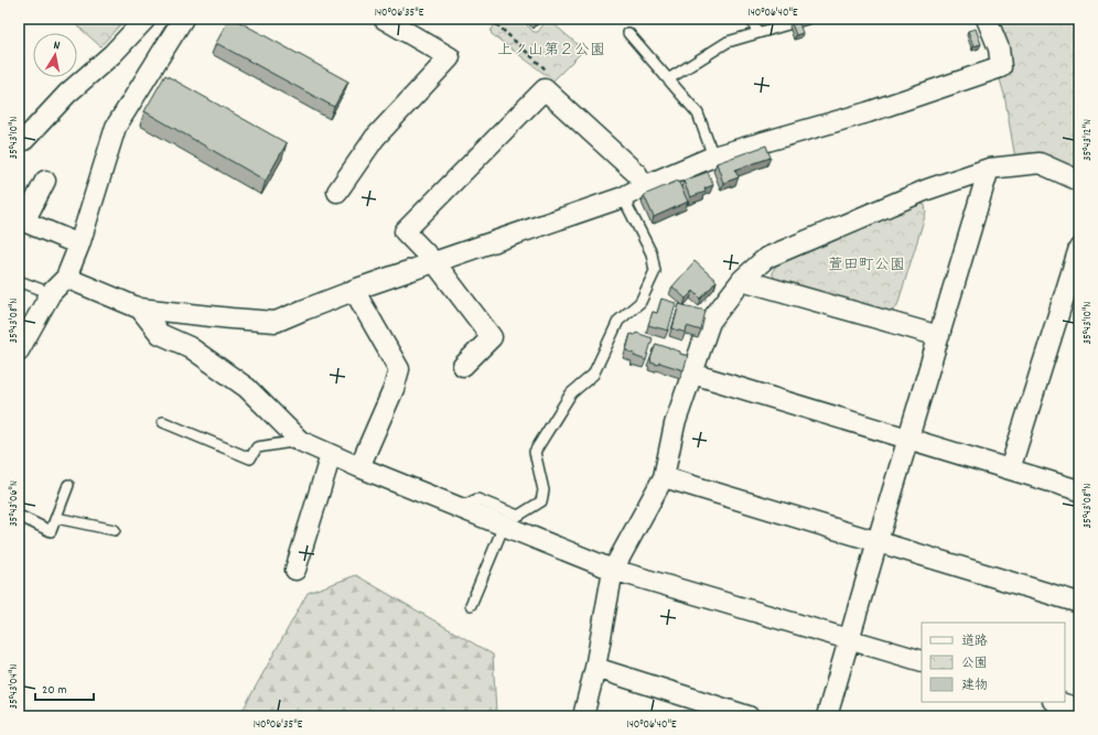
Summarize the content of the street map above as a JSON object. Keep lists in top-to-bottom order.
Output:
{
  "parks": ["上ノ山第２公園", "萱田町公園"],
  "legend": ["道路", "公園", "建物"],
  "scale_bar": "20 m",
  "north": "top",
  "coordinates": [
    "140°06'35\"E",
    "140°06'40\"E",
    "35°43'10\"N",
    "35°43'12\"N",
    "35°43'08\"N",
    "35°43'06\"N",
    "35°43'04\"N"
  ]
}
